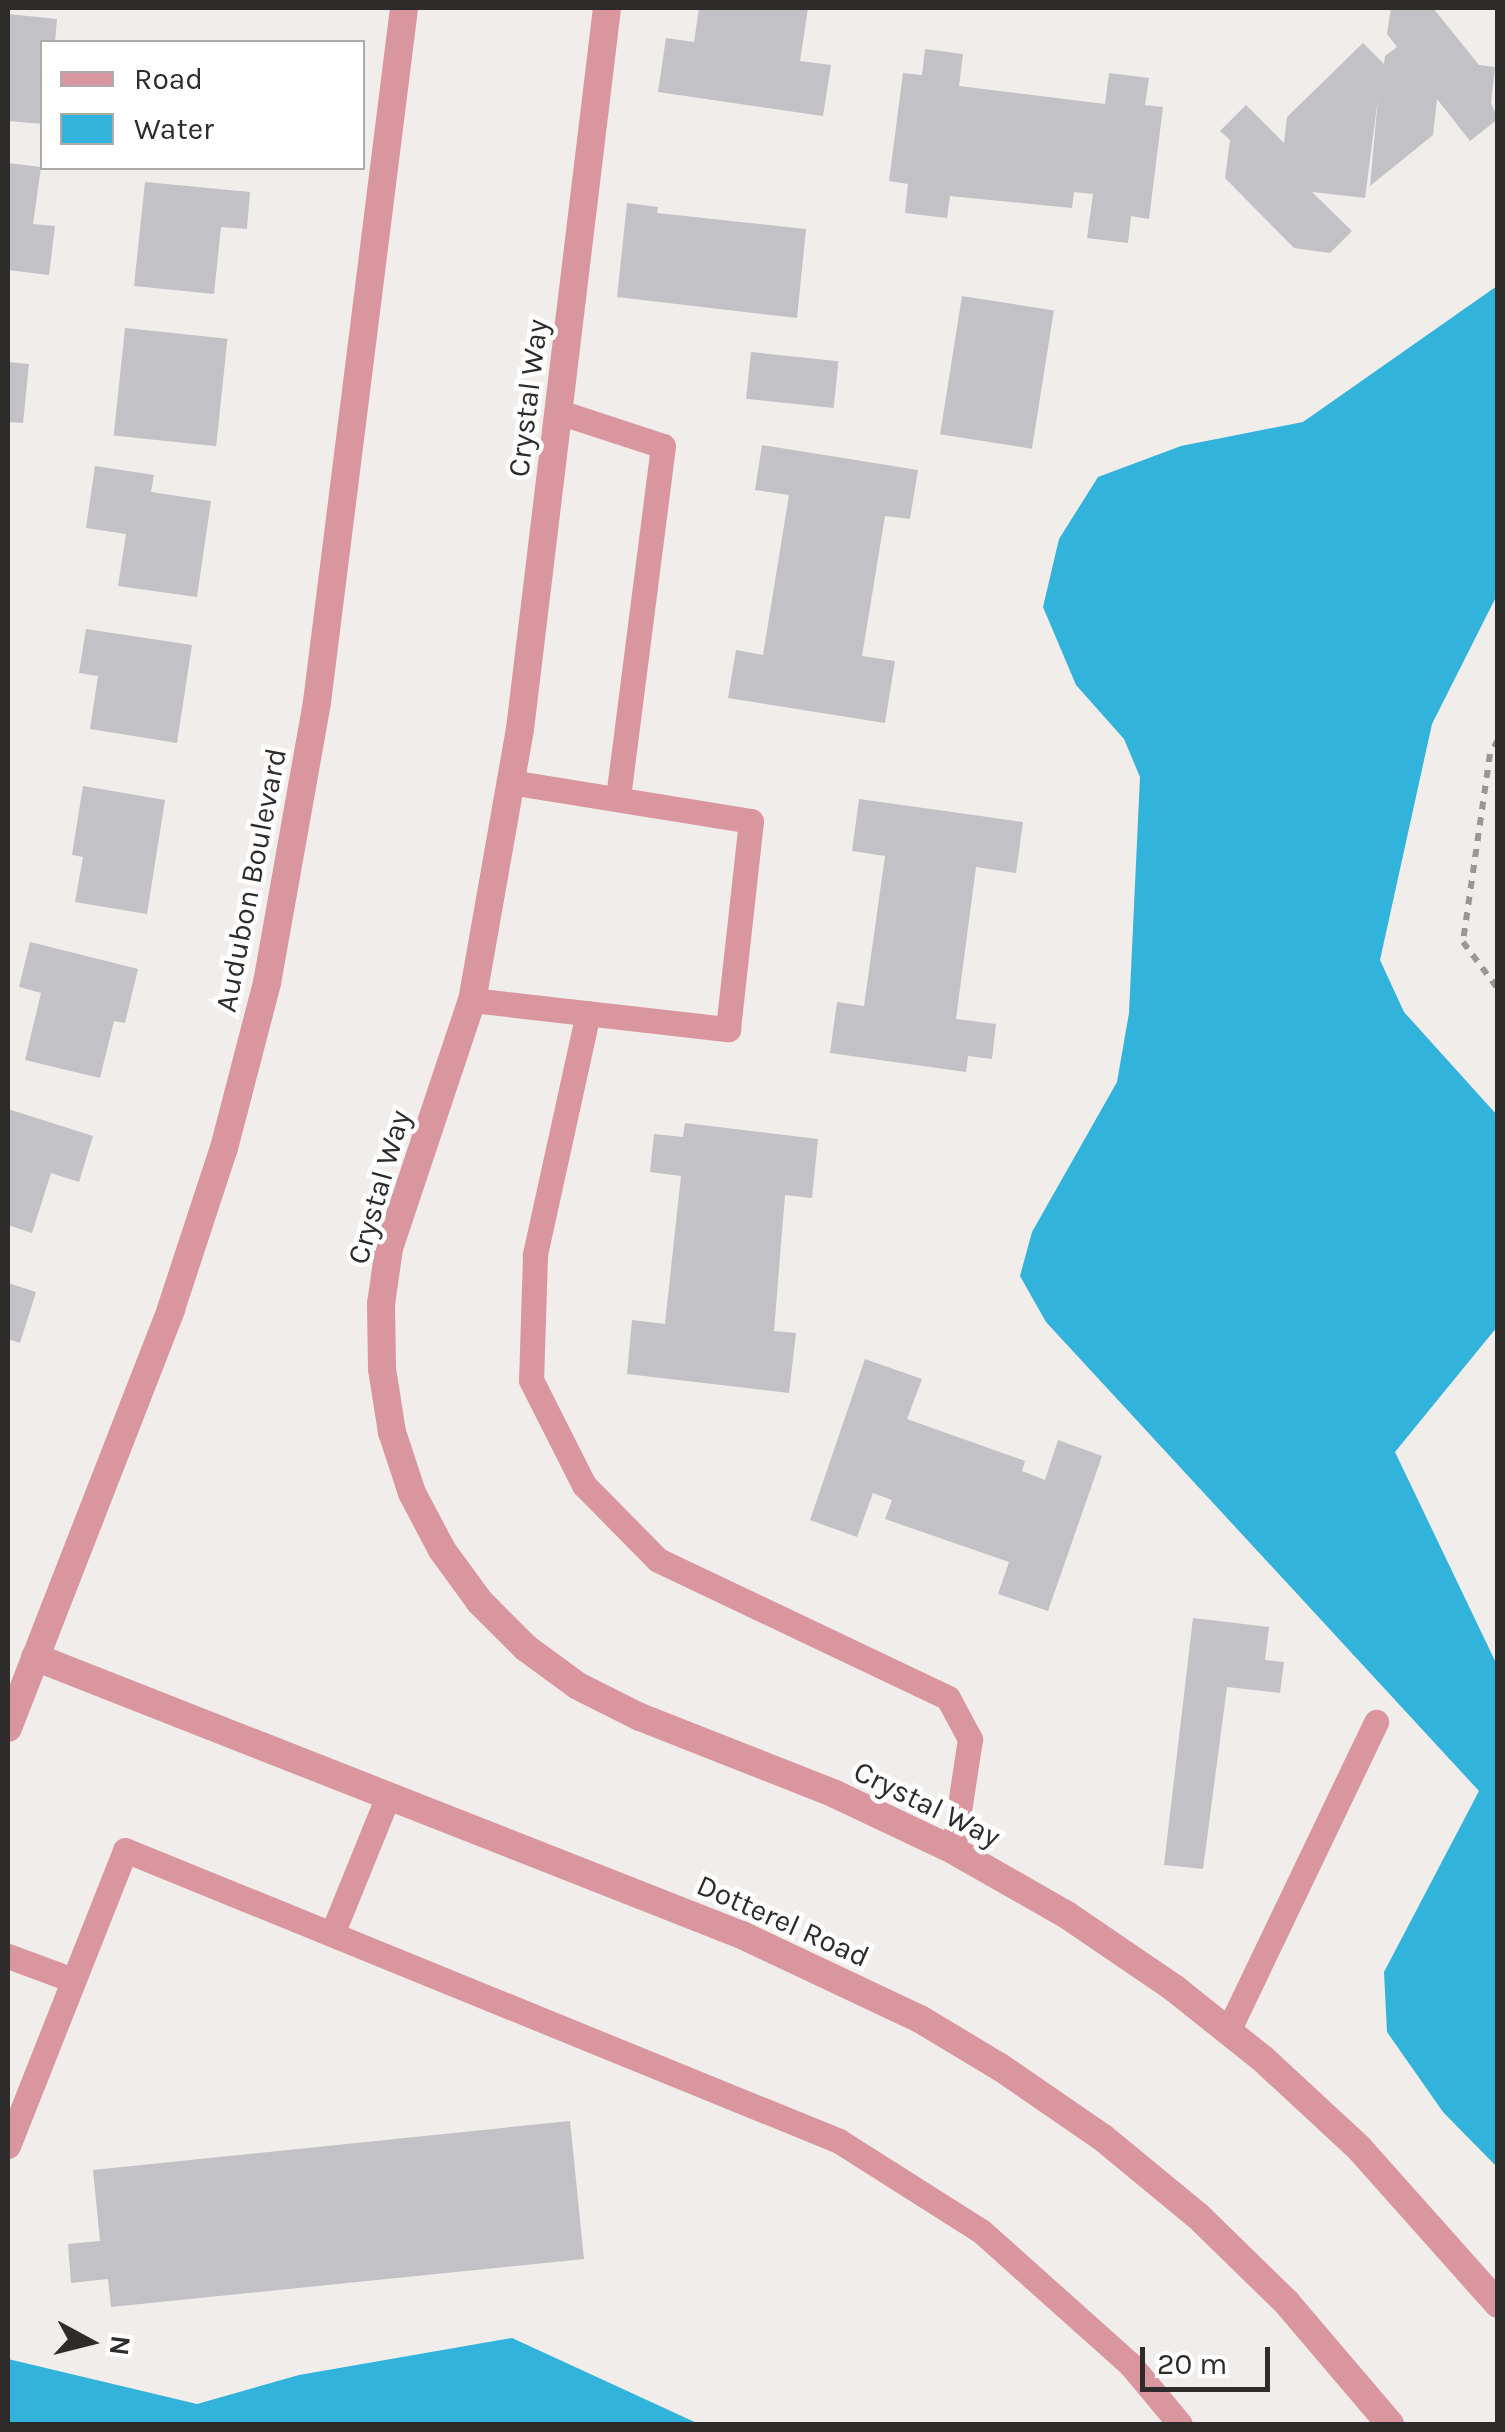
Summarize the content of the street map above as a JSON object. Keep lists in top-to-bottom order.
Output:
{
  "streets": {
    "street": ["Crystal Way", "Audubon Boulevard", "Dotterel Road"]
  },
  "crossings": [
    ["Audubon Boulevard", "Dotterel Road"]
  ],
  "legend": ["Road", "Water"],
  "scale_bar": "20 m",
  "north": "right"
}
